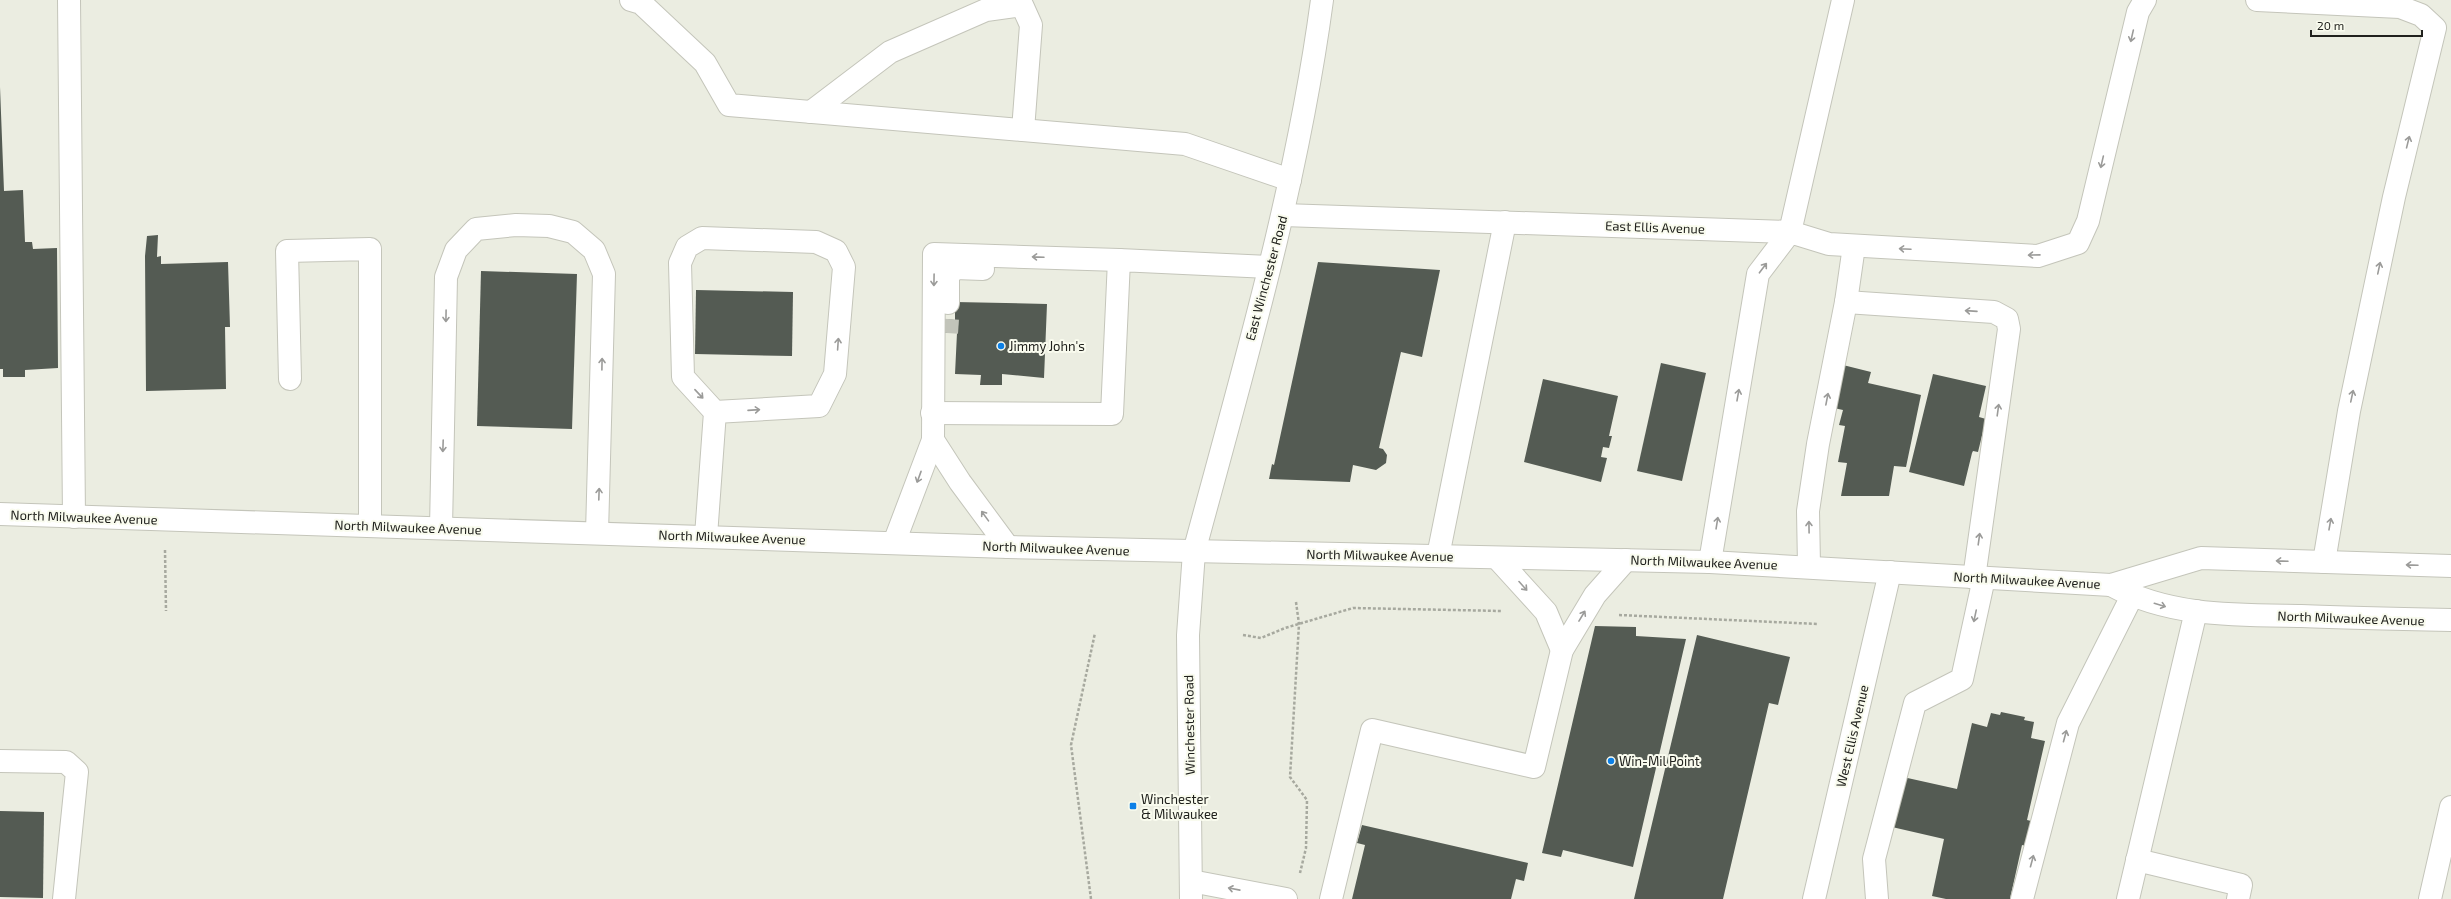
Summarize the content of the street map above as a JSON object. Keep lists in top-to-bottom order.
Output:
{
  "streets": {
    "main road": [
      "East Ellis Avenue",
      "East Winchester Road",
      "North Milwaukee Avenue",
      "Winchester Road",
      "West Ellis Avenue"
    ]
  },
  "crossings": [
    ["East Ellis Avenue", "East Winchester Road"],
    ["East Winchester Road", "North Milwaukee Avenue"],
    ["East Winchester Road", "Winchester Road"],
    ["North Milwaukee Avenue", "Winchester Road"],
    ["North Milwaukee Avenue", "West Ellis Avenue"]
  ],
  "places": {
    "other": ["Jimmy John's", "Win-Mil Point"],
    "transit": ["Winchester & Milwaukee"]
  },
  "scale_bar": "20 m"
}
